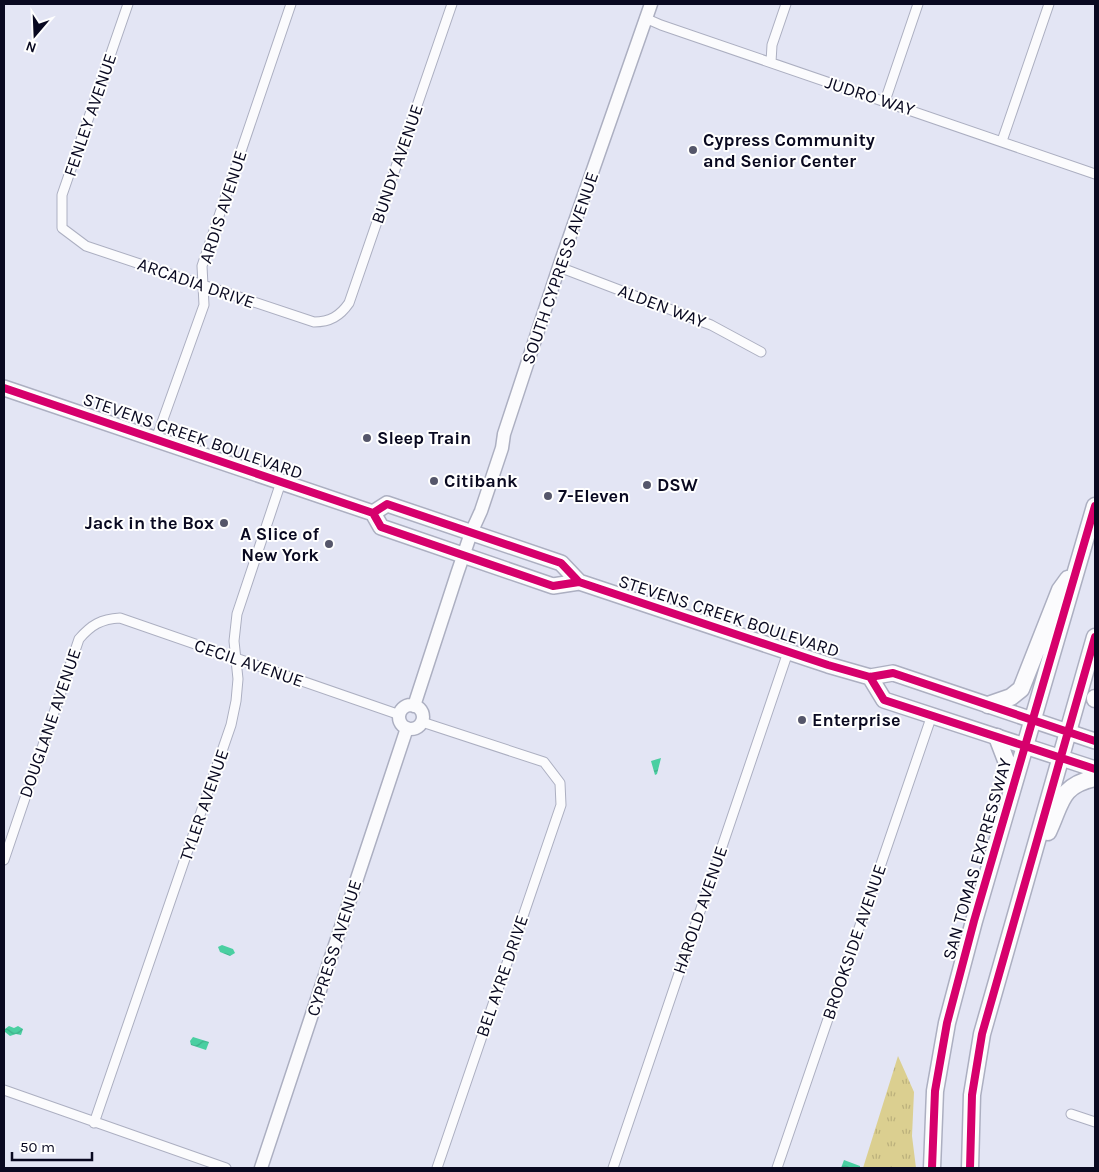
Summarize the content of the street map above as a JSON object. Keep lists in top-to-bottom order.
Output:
{
  "streets": {
    "highway": ["SAN TOMAS EXPRESSWAY"],
    "main road": ["STEVENS CREEK BOULEVARD"],
    "street": [
      "JUDRO WAY",
      "FENLEY AVENUE",
      "BUNDY AVENUE",
      "ARDIS AVENUE",
      "SOUTH CYPRESS AVENUE",
      "ARCADIA DRIVE",
      "ALDEN WAY",
      "CECIL AVENUE",
      "DOUGLANE AVENUE",
      "TYLER AVENUE",
      "HAROLD AVENUE",
      "BROOKSIDE AVENUE",
      "CYPRESS AVENUE",
      "BEL AYRE DRIVE"
    ]
  },
  "crossings": [
    ["JUDRO WAY", "SOUTH CYPRESS AVENUE"],
    ["FENLEY AVENUE", "ARCADIA DRIVE"],
    ["BUNDY AVENUE", "ARCADIA DRIVE"],
    ["ARDIS AVENUE", "ARCADIA DRIVE"],
    ["ARDIS AVENUE", "STEVENS CREEK BOULEVARD"],
    ["SOUTH CYPRESS AVENUE", "ALDEN WAY"],
    ["SOUTH CYPRESS AVENUE", "STEVENS CREEK BOULEVARD"],
    ["STEVENS CREEK BOULEVARD", "TYLER AVENUE"],
    ["STEVENS CREEK BOULEVARD", "SAN TOMAS EXPRESSWAY"],
    ["STEVENS CREEK BOULEVARD", "HAROLD AVENUE"],
    ["CECIL AVENUE", "DOUGLANE AVENUE"],
    ["CECIL AVENUE", "TYLER AVENUE"],
    ["CECIL AVENUE", "CYPRESS AVENUE"],
    ["CECIL AVENUE", "BEL AYRE DRIVE"],
    ["CYPRESS AVENUE", "BEL AYRE DRIVE"]
  ],
  "places": [
    "Cypress Community and Senior Center",
    "Sleep Train",
    "Citibank",
    "DSW",
    "7-Eleven",
    "Jack in the Box",
    "A Slice of New York",
    "Enterprise"
  ],
  "scale_bar": "50 m",
  "north": "bottom"
}
